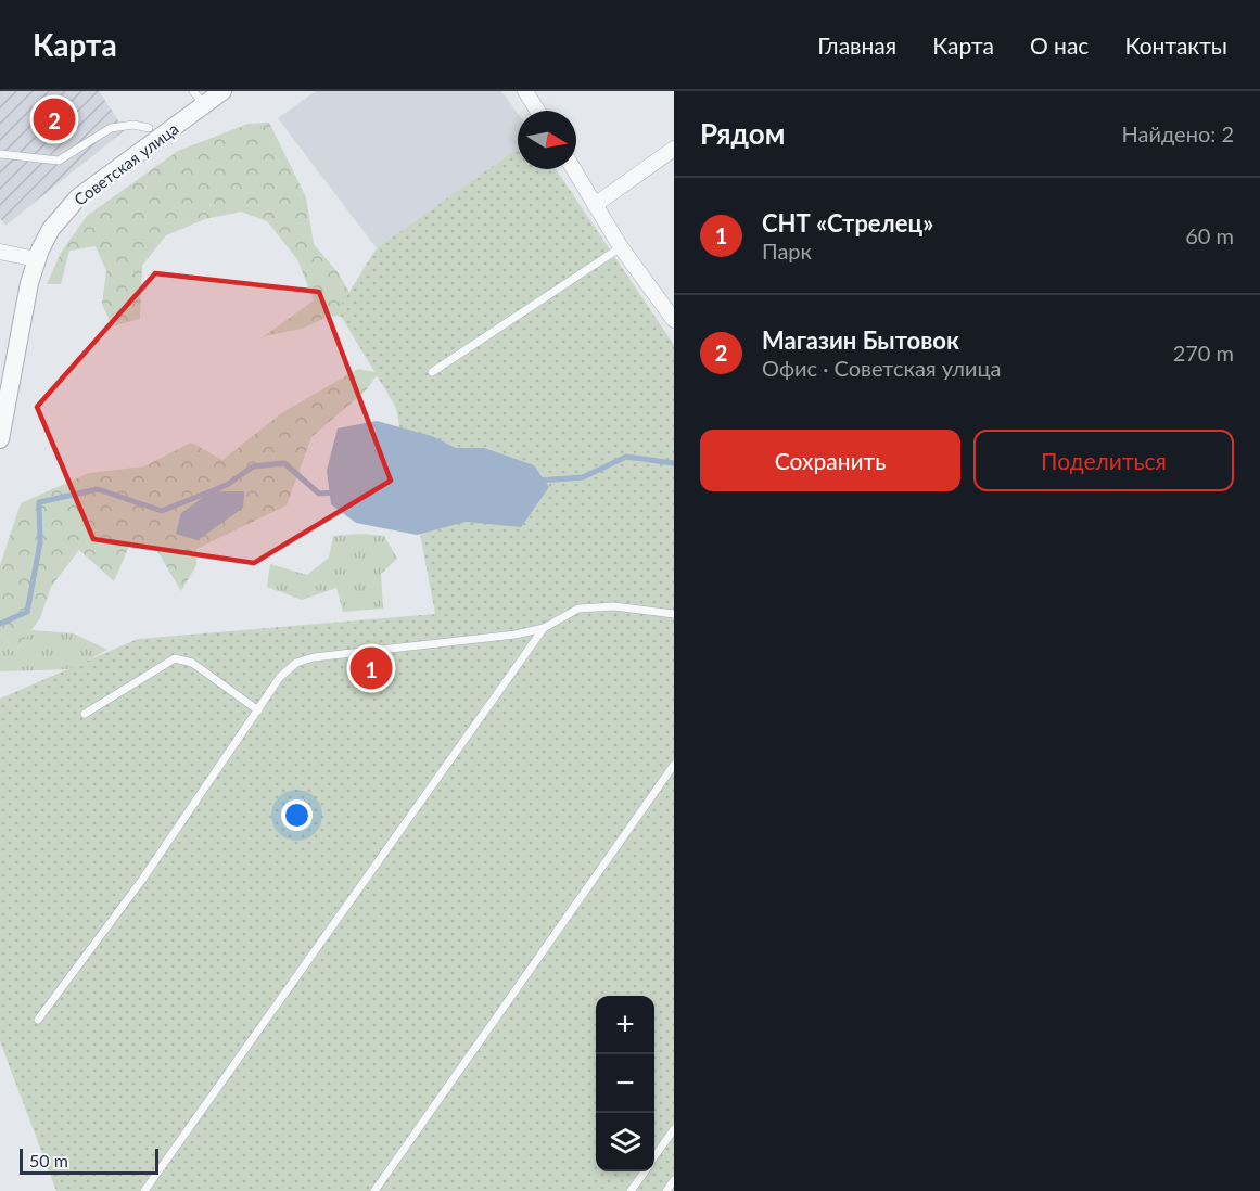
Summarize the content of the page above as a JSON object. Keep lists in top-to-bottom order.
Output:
{
  "streets": {
    "street": ["Советская улица"]
  },
  "scale_bar": "50 m",
  "north": "right",
  "page": {
    "header": "Карта",
    "nav": [
      "Главная",
      "Карта",
      "О нас",
      "Контакты"
    ],
    "heading": ["Рядом", "Найдено: 2"],
    "pins": ["2", "1"],
    "list": [
      {
        "mark": "1",
        "name": "СНТ «Стрелец»",
        "note": "Парк",
        "value": "60 m"
      },
      {
        "mark": "2",
        "name": "Магазин Бытовок",
        "note": "Офис · Советская улица",
        "value": "270 m"
      }
    ],
    "buttons": ["Сохранить", "Поделиться"],
    "map_buttons": ["+", "−"],
    "scale": "50 m"
  }
}
